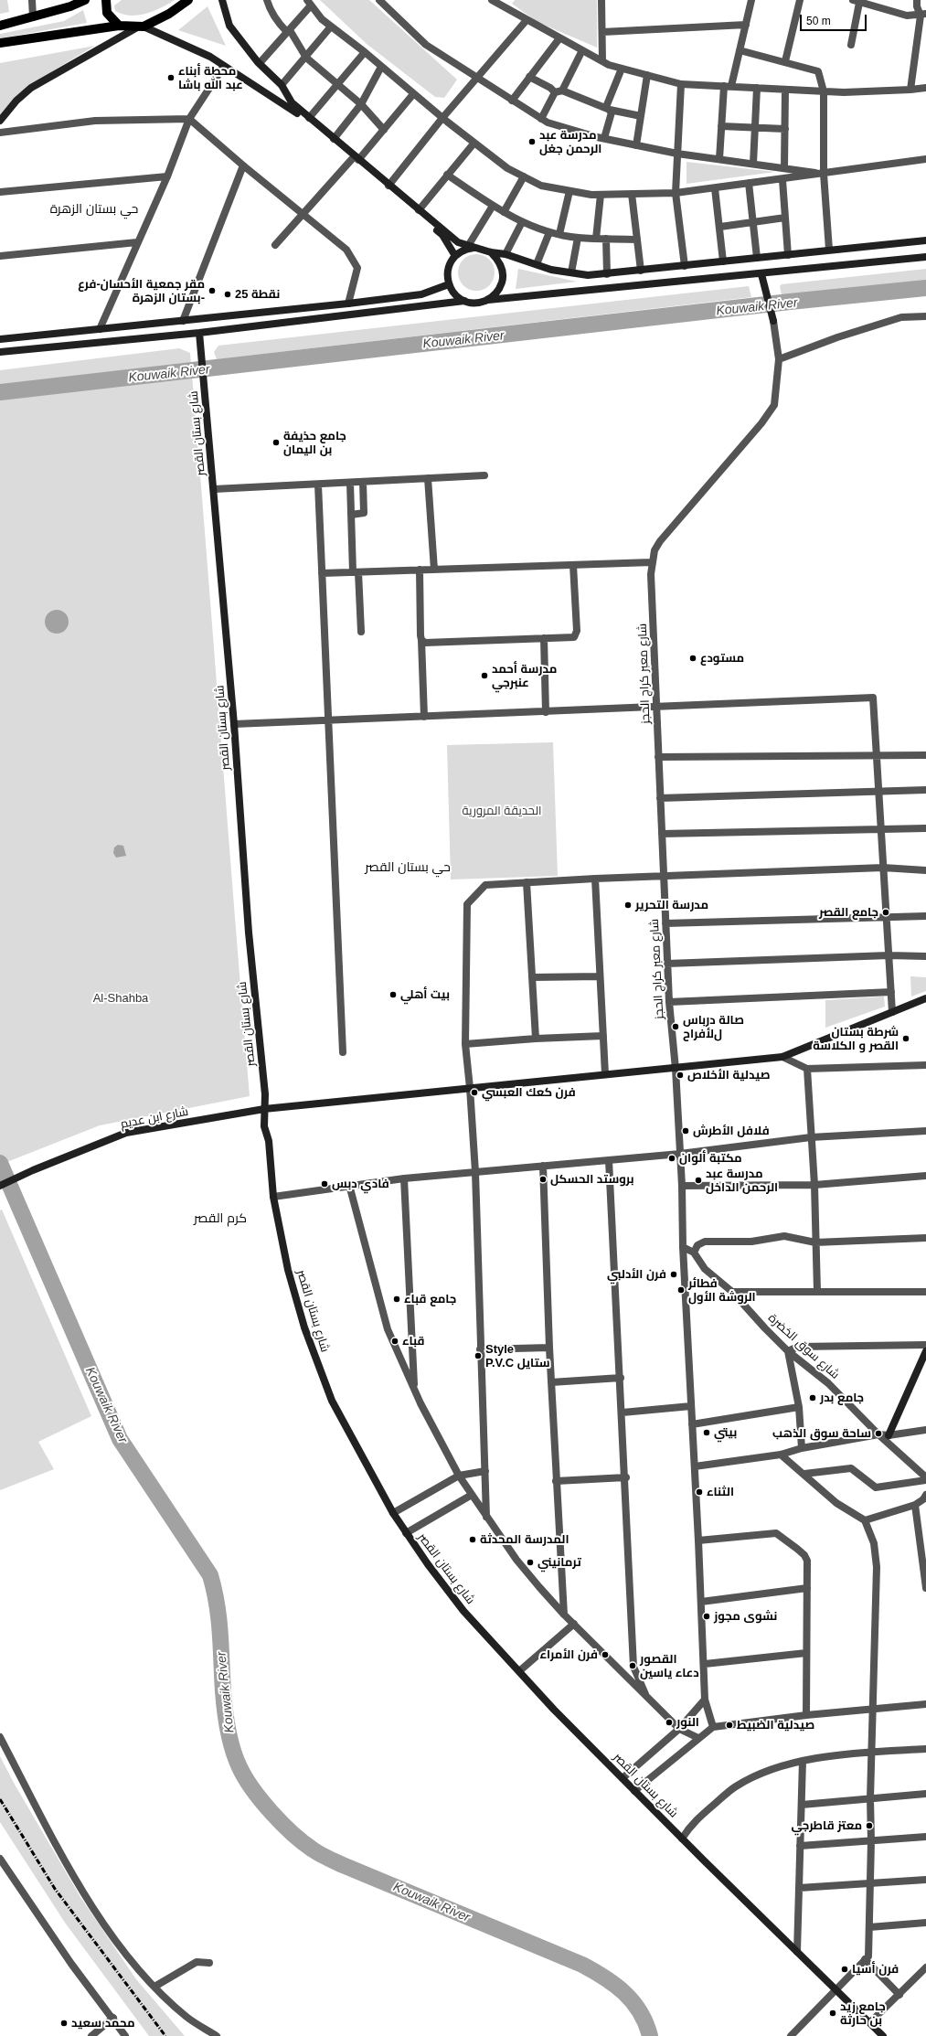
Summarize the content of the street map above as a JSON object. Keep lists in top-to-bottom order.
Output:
{
  "streets": {
    "main road": ["شارع بستان القصر", "شارع ابن عديم"],
    "street": ["شارع معبر كراج الحجز", "شارع سوق الخضرة"]
  },
  "crossings": [
    ["شارع بستان القصر", "شارع ابن عديم"],
    ["شارع معبر كراج الحجز", "شارع ابن عديم"],
    ["شارع معبر كراج الحجز", "شارع سوق الخضرة"]
  ],
  "districts": ["حي بستان الزهرة", "حي بستان القصر", "كرم القصر"],
  "water": ["Kouwaik River"],
  "parks": ["الحديقة المرورية", "Al-Shahba"],
  "places": [
    "محطة أبناء عبد الله باشا",
    "مدرسة عبد الرحمن جغل",
    "مقر جمعية الأحسان-فرع بستان الزهرة-",
    "نقطة 25",
    "جامع حذيفة بن اليمان",
    "مستودع",
    "مدرسة أحمد عنبرجي",
    "مدرسة التحرير",
    "جامع القصر",
    "بيت أهلي",
    "صالة درباس لﻷفراح",
    "شرطة بستان القصر و الكلاسة",
    "صيدلية اﻷخلاص",
    "فرن كعك العبسي",
    "فلافل اﻷطرش",
    "مكتبة ألوان",
    "بروستد الحسكل",
    "مدرسة عبد الرحمن الداخل",
    "فادي دبس",
    "فرن اﻷدلبي",
    "فطائر الروشة الأول",
    "جامع قباء",
    "قباء",
    "Style P.V.C ستايل",
    "جامع بدر",
    "بيتي",
    "ساحة سوق الذهب",
    "الثناء",
    "المدرسة المحدثة",
    "ترمانيني",
    "نشوى مجوز",
    "فرن اﻷمراء",
    "القصور دعاء ياسين",
    "النور",
    "صيدلية الضبيط",
    "معتز قاطرجي",
    "فرن أسيا",
    "جامع زيد بن حارثة",
    "محمد سعيد"
  ],
  "scale_bar": "50 m"
}
